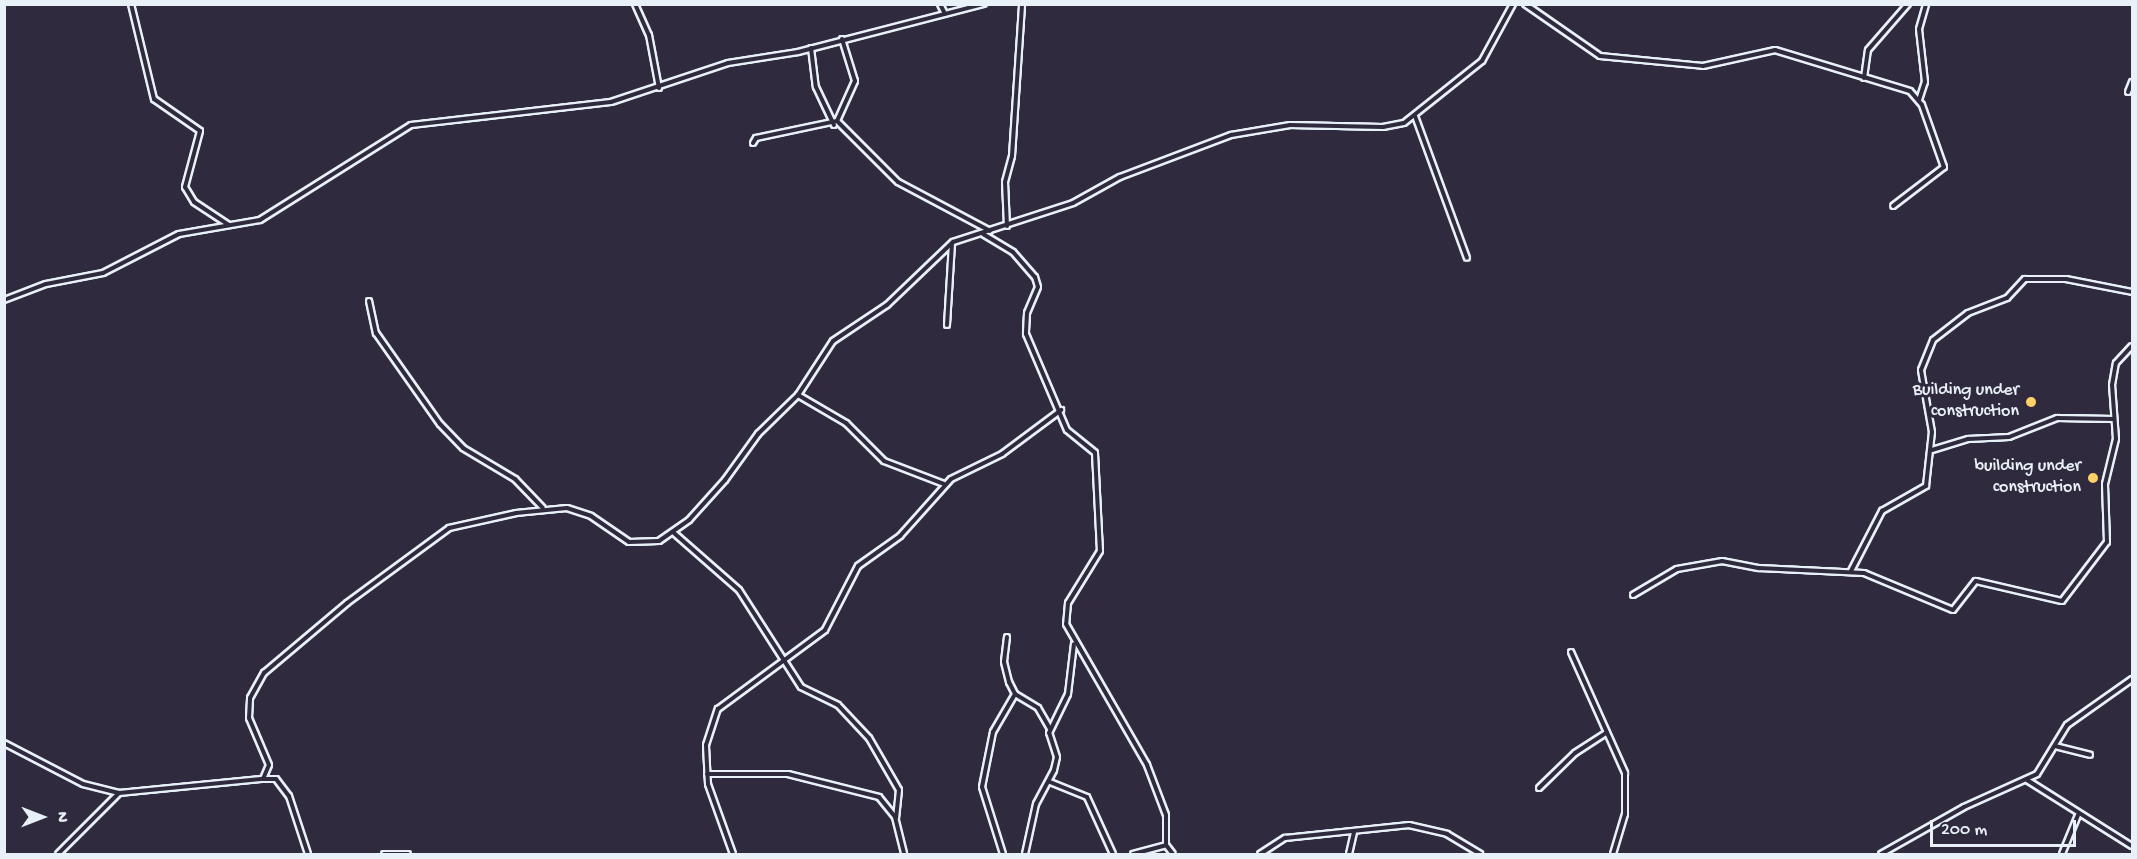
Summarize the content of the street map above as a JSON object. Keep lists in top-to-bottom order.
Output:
{
  "places": ["Building under construction", "building under construction"],
  "scale_bar": "200 m",
  "north": "right"
}
